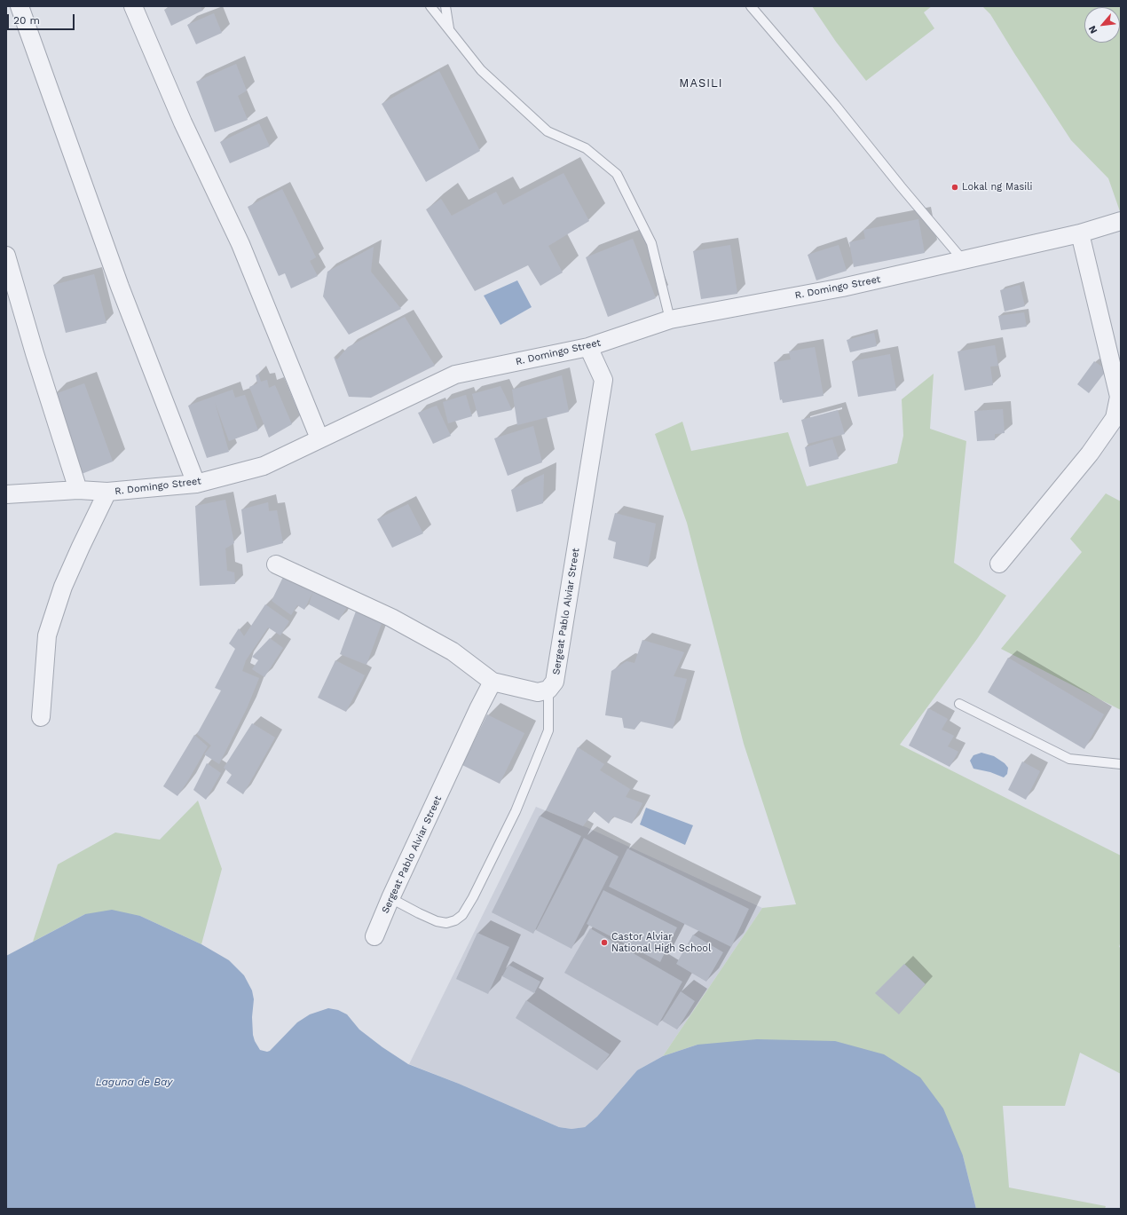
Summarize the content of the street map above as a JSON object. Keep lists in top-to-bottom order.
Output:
{
  "streets": {
    "street": ["R. Domingo Street", "Sergeat Pablo Alviar Street"]
  },
  "crossings": [
    ["R. Domingo Street", "Sergeat Pablo Alviar Street"]
  ],
  "districts": ["MASILI"],
  "water": ["Laguna de Bay"],
  "places": ["Lokal ng Masili", "Castor Alviar National High School"],
  "scale_bar": "20 m",
  "north": "bottom left"
}
